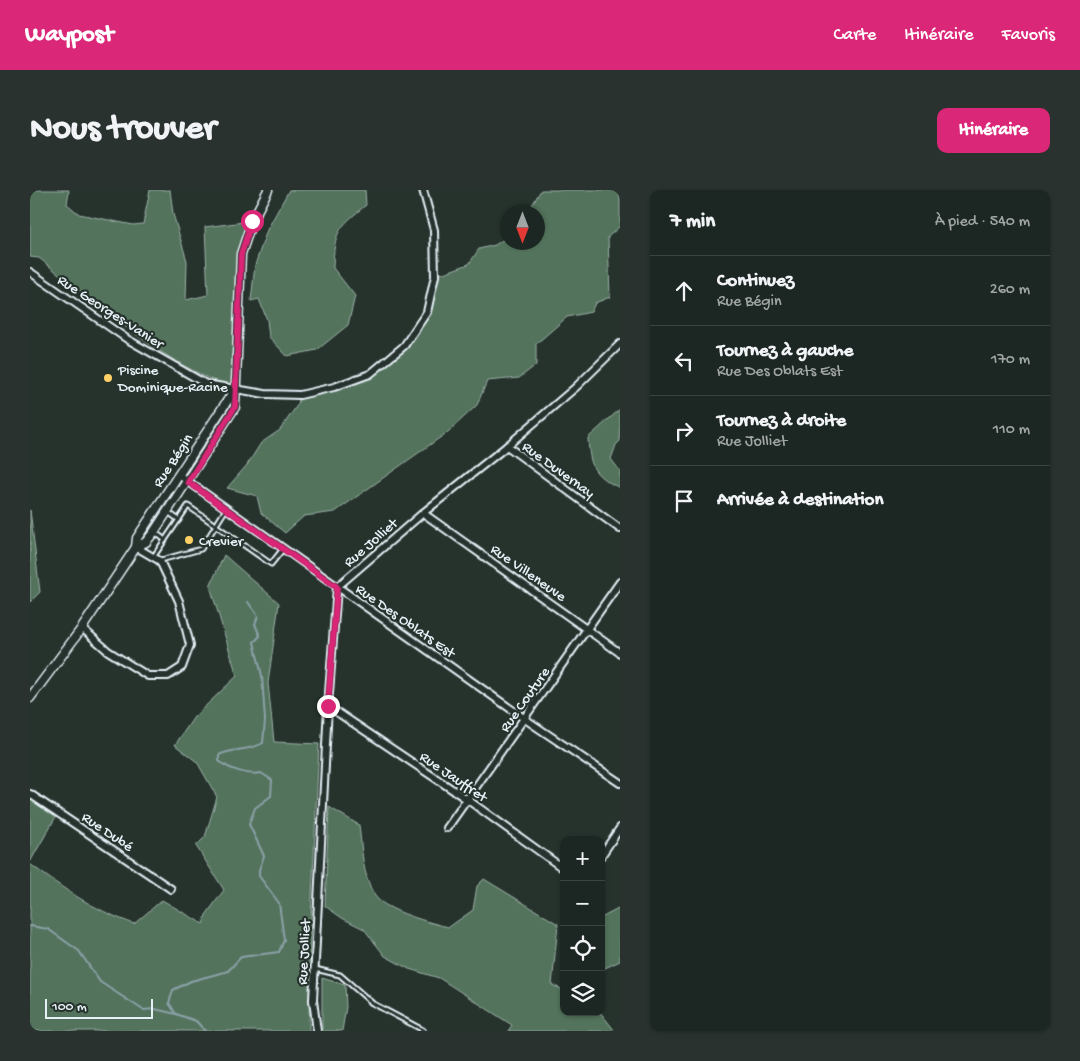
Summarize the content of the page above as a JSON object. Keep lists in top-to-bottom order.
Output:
{
  "streets": {
    "street": [
      "Rue Georges-Vanier",
      "Rue Bégin",
      "Rue Duvernay",
      "Rue Jolliet",
      "Rue Villeneuve",
      "Rue Des Oblats Est",
      "Rue Couture",
      "Rue Jauffret",
      "Rue Dubé"
    ]
  },
  "crossings": [
    ["Rue Georges-Vanier", "Rue Bégin"],
    ["Rue Bégin", "Rue Des Oblats Est"],
    ["Rue Duvernay", "Rue Jolliet"],
    ["Rue Jolliet", "Rue Villeneuve"],
    ["Rue Jolliet", "Rue Des Oblats Est"],
    ["Rue Jolliet", "Rue Jauffret"],
    ["Rue Villeneuve", "Rue Couture"],
    ["Rue Des Oblats Est", "Rue Couture"],
    ["Rue Couture", "Rue Jauffret"]
  ],
  "places": ["Piscine Dominique-Racine", "Crevier"],
  "scale_bar": "100 m",
  "north": "bottom",
  "page": {
    "header": "Waypost",
    "nav": ["Carte", "Itinéraire", "Favoris"],
    "buttons": "Itinéraire",
    "title": "Nous trouver",
    "heading": ["7 min", "À pied · 540 m"],
    "list": [
      ["Continuez", "Rue Bégin", "260 m"],
      ["Tournez à gauche", "Rue Des Oblats Est", "170 m"],
      ["Tournez à droite", "Rue Jolliet", "110 m"],
      "Arrivée à destination"
    ],
    "map_buttons": ["+", "−"],
    "scale": "100 m"
  }
}
